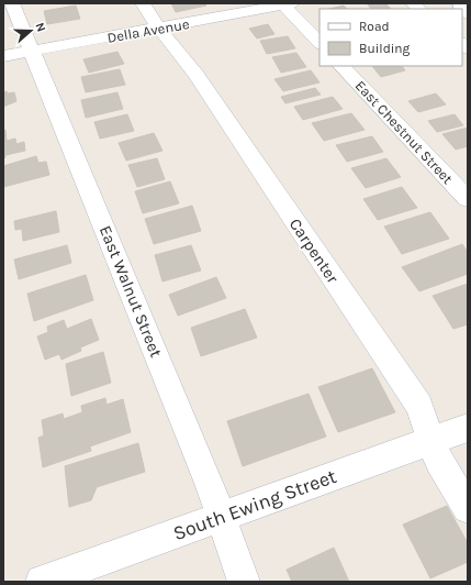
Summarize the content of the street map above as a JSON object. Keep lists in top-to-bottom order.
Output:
{
  "streets": {
    "street": [
      "Della Avenue",
      "East Chestnut Street",
      "Carpenter",
      "East Walnut Street",
      "South Ewing Street"
    ]
  },
  "crossings": [
    ["Della Avenue", "Carpenter"],
    ["Della Avenue", "East Walnut Street"],
    ["Carpenter", "South Ewing Street"],
    ["East Walnut Street", "South Ewing Street"]
  ],
  "legend": ["Road", "Building"],
  "north": "right"
}
